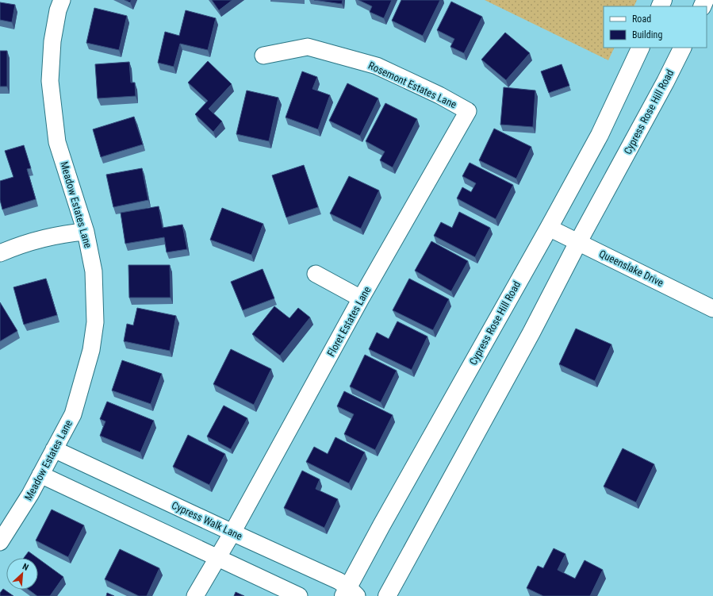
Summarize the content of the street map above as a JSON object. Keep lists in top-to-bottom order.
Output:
{
  "streets": {
    "main road": ["Cypress Rose Hill Road"],
    "street": [
      "Rosemont Estates Lane",
      "Meadow Estates Lane",
      "Queenslake Drive",
      "Floret Estates Lane",
      "Cypress Walk Lane"
    ]
  },
  "crossings": [
    ["Rosemont Estates Lane", "Floret Estates Lane"],
    ["Cypress Rose Hill Road", "Queenslake Drive"],
    ["Cypress Rose Hill Road", "Cypress Walk Lane"],
    ["Meadow Estates Lane", "Cypress Walk Lane"],
    ["Floret Estates Lane", "Cypress Walk Lane"]
  ],
  "legend": ["Road", "Building"],
  "north": "top right"
}
